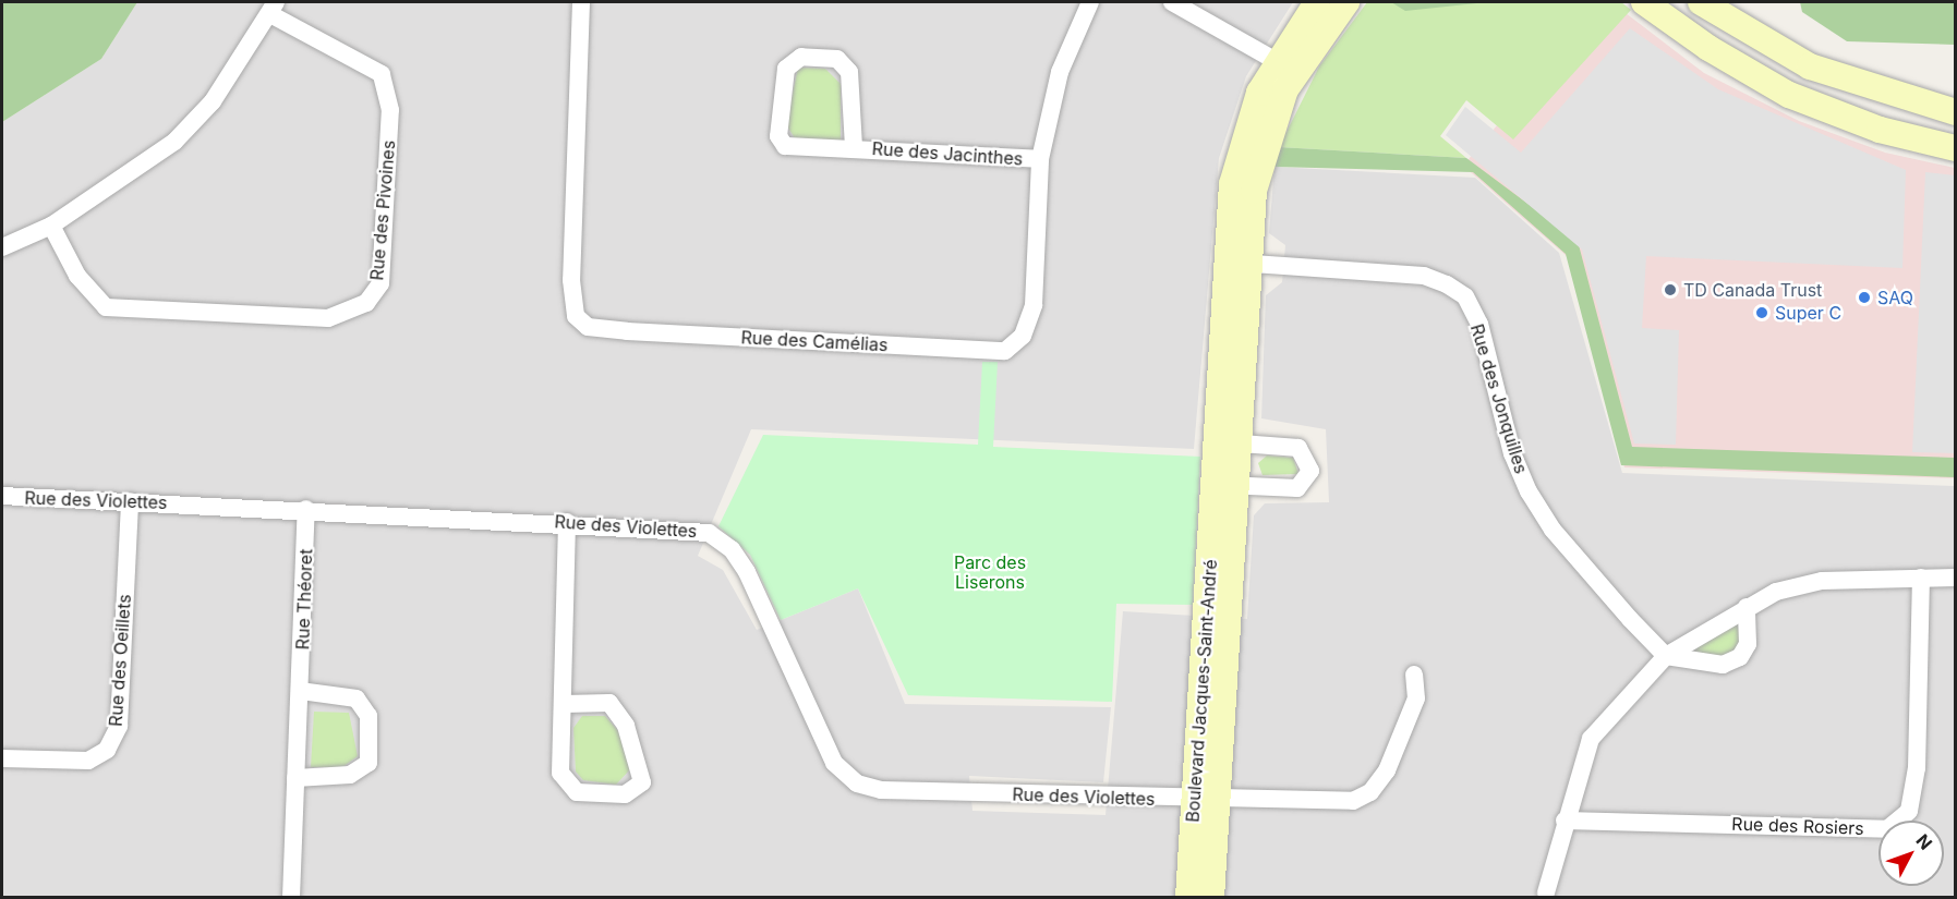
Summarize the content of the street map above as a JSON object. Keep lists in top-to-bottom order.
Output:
{
  "streets": {
    "street": [
      "Rue des Jacinthes",
      "Rue des Pivoines",
      "Rue des Camélias",
      "Rue des Jonquilles",
      "Rue des Violettes",
      "Rue Théoret",
      "Rue des Oeillets",
      "Boulevard Jacques-Saint-André",
      "Rue des Rosiers"
    ]
  },
  "crossings": [
    ["Rue des Jacinthes", "Rue des Camélias"],
    ["Rue des Jonquilles", "Boulevard Jacques-Saint-André"],
    ["Rue des Violettes", "Rue Théoret"],
    ["Rue des Violettes", "Rue des Oeillets"],
    ["Rue des Violettes", "Boulevard Jacques-Saint-André"]
  ],
  "parks": ["Parc des Liserons"],
  "places": ["TD Canada Trust", "SAQ", "Super C"],
  "north": "top right"
}
